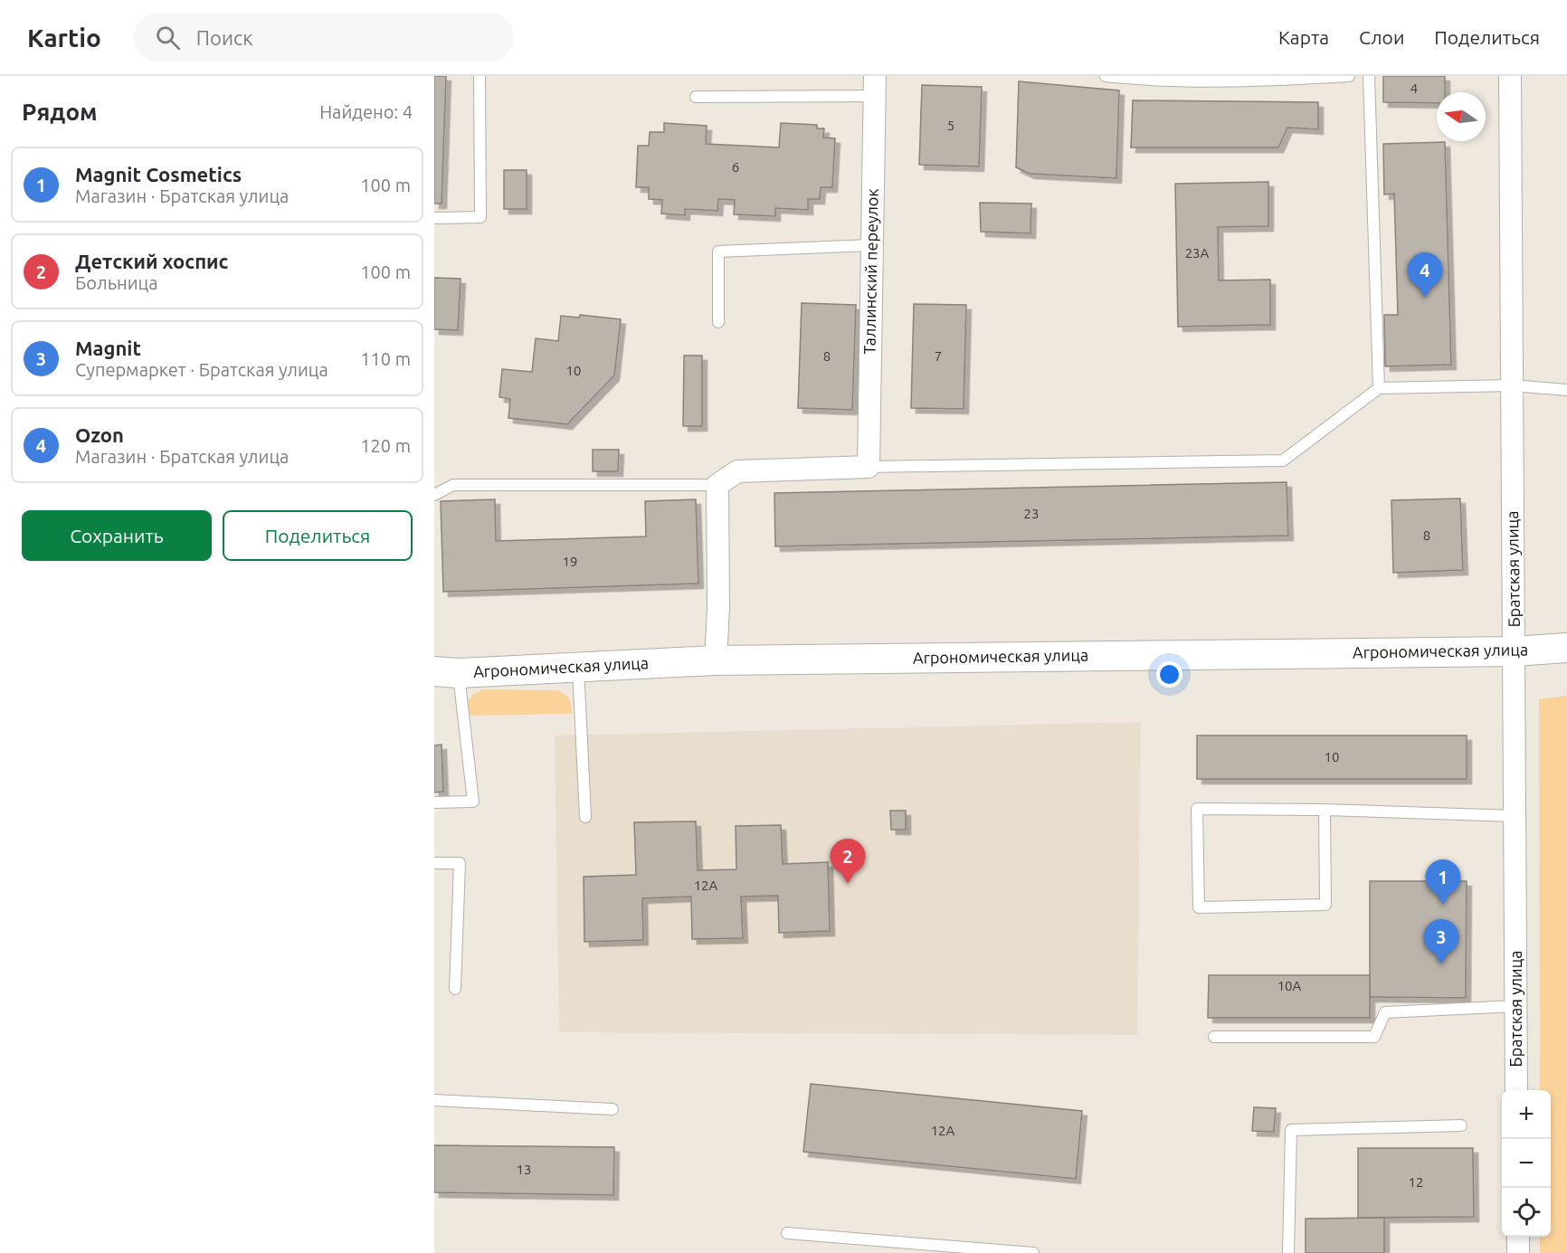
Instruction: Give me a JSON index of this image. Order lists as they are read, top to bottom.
{
  "streets": {
    "street": ["Таллинский переулок", "Братская улица", "Агрономическая улица"]
  },
  "crossings": [
    ["Братская улица", "Агрономическая улица"]
  ],
  "house_numbers": [
    "4",
    "5",
    "6",
    "23А",
    "8",
    "7",
    "10",
    "23",
    "8",
    "19",
    "10",
    "12А",
    "10А",
    "12А",
    "13",
    "12"
  ],
  "north": "left",
  "page": {
    "header": "Kartio",
    "search": "Поиск",
    "nav": ["Карта", "Слои", "Поделиться"],
    "heading": ["Рядом", "Найдено: 4"],
    "list": [
      {
        "mark": "1",
        "name": "Magnit Cosmetics",
        "note": "Магазин · Братская улица",
        "value": "100 m"
      },
      {
        "mark": "2",
        "name": "Детский хоспис",
        "note": "Больница",
        "value": "100 m"
      },
      {
        "mark": "3",
        "name": "Magnit",
        "note": "Супермаркет · Братская улица",
        "value": "110 m"
      },
      {
        "mark": "4",
        "name": "Ozon",
        "note": "Магазин · Братская улица",
        "value": "120 m"
      }
    ],
    "pins": [
      "4",
      "2",
      "1",
      "3"
    ],
    "buttons": ["Сохранить", "Поделиться"],
    "map_buttons": ["+", "−"]
  }
}
